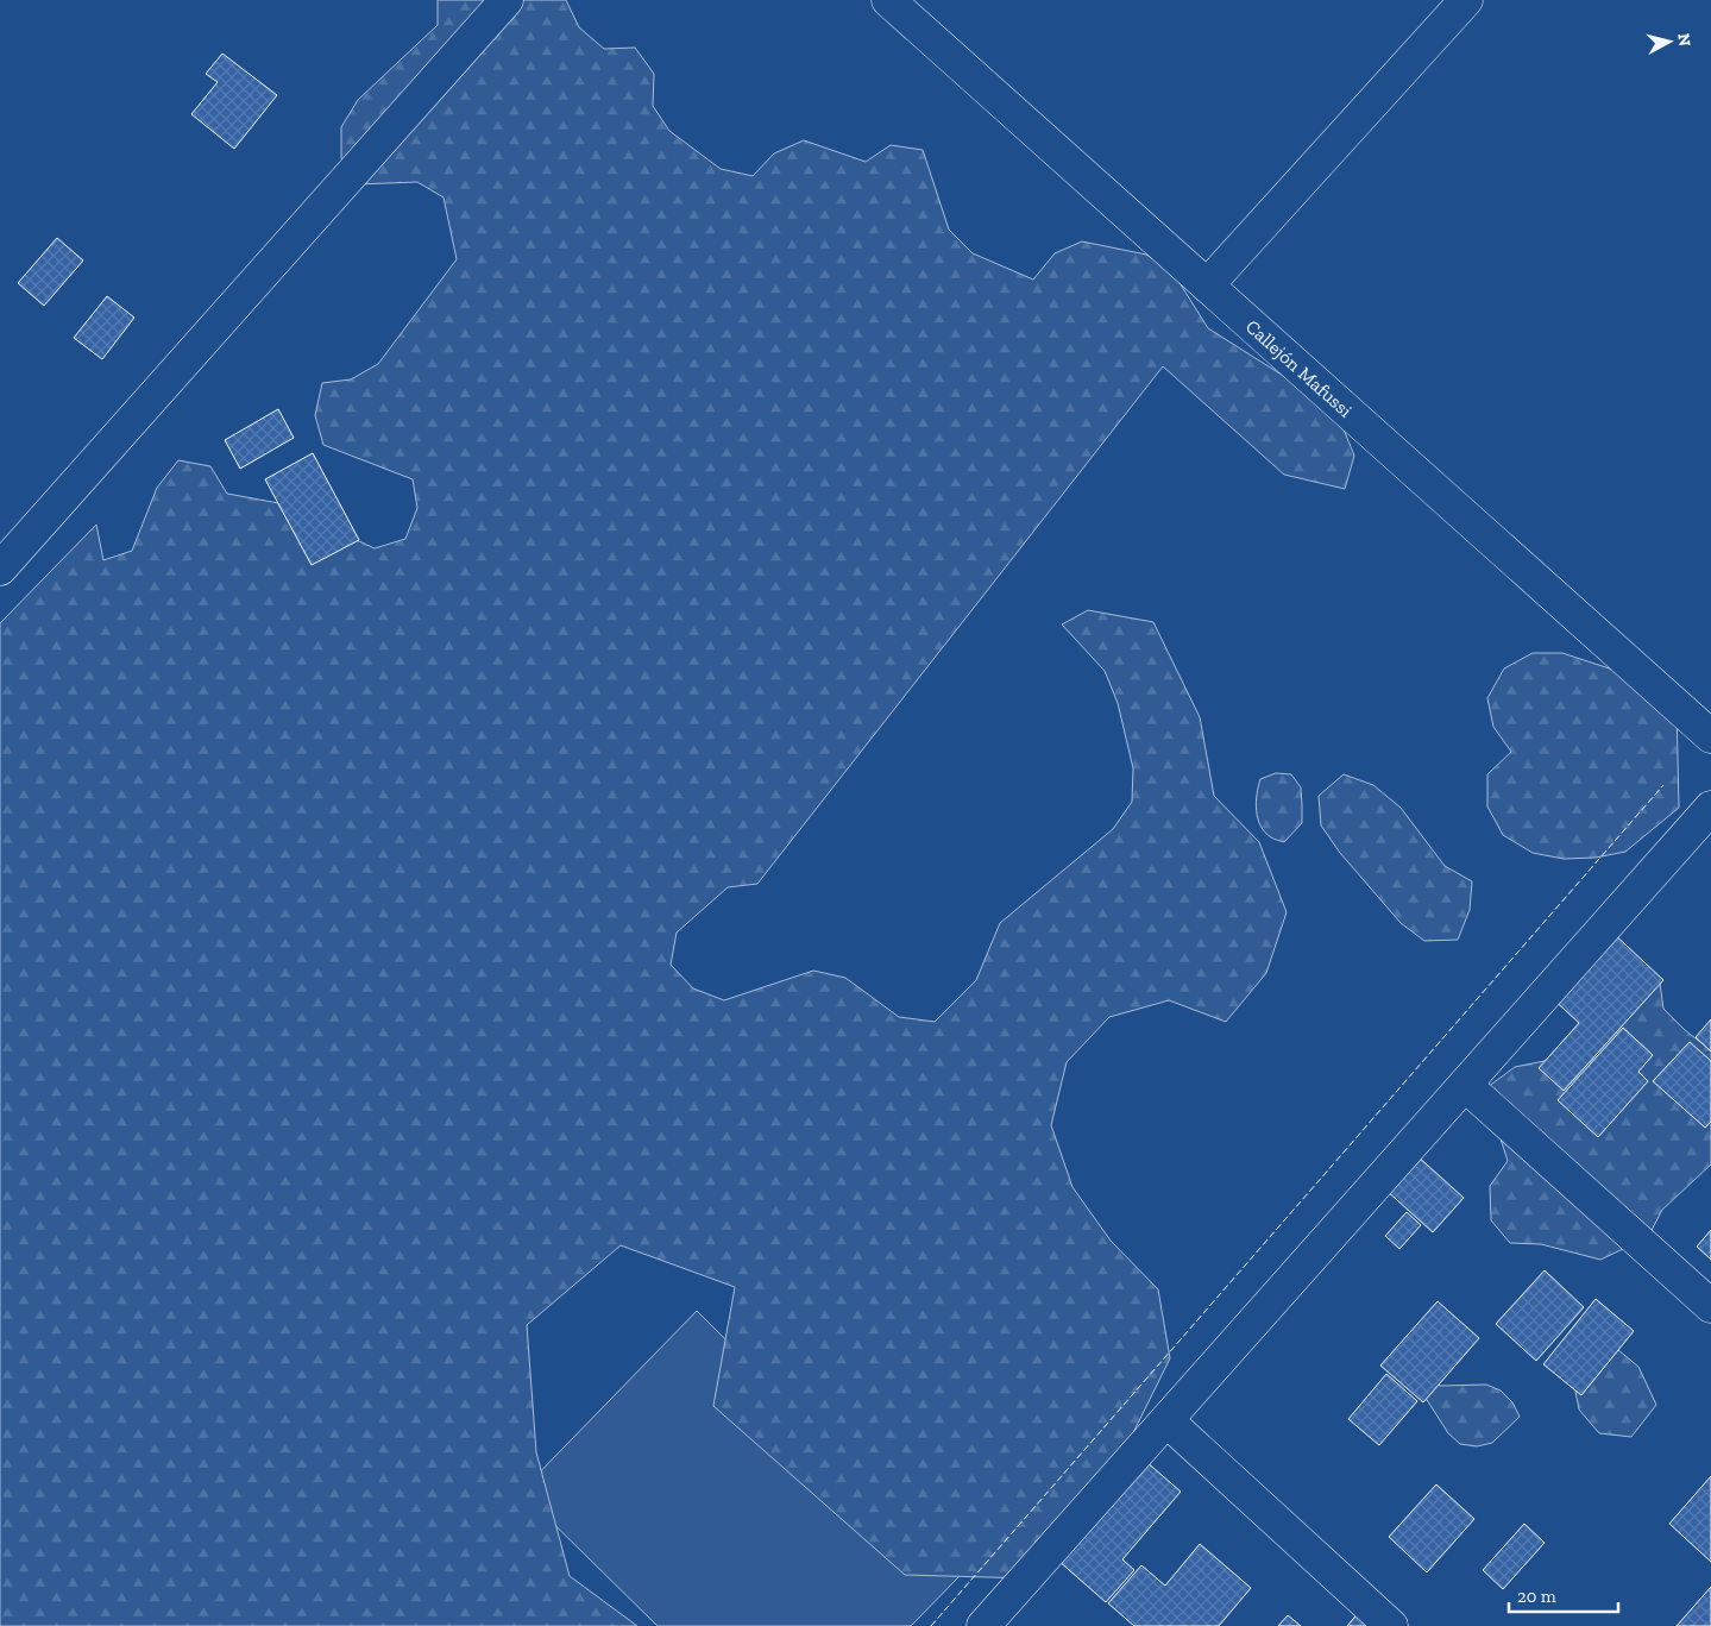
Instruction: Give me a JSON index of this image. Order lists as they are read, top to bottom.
{
  "streets": {
    "street": ["Callejón Mafussi"]
  },
  "scale_bar": "20 m",
  "north": "right"
}
